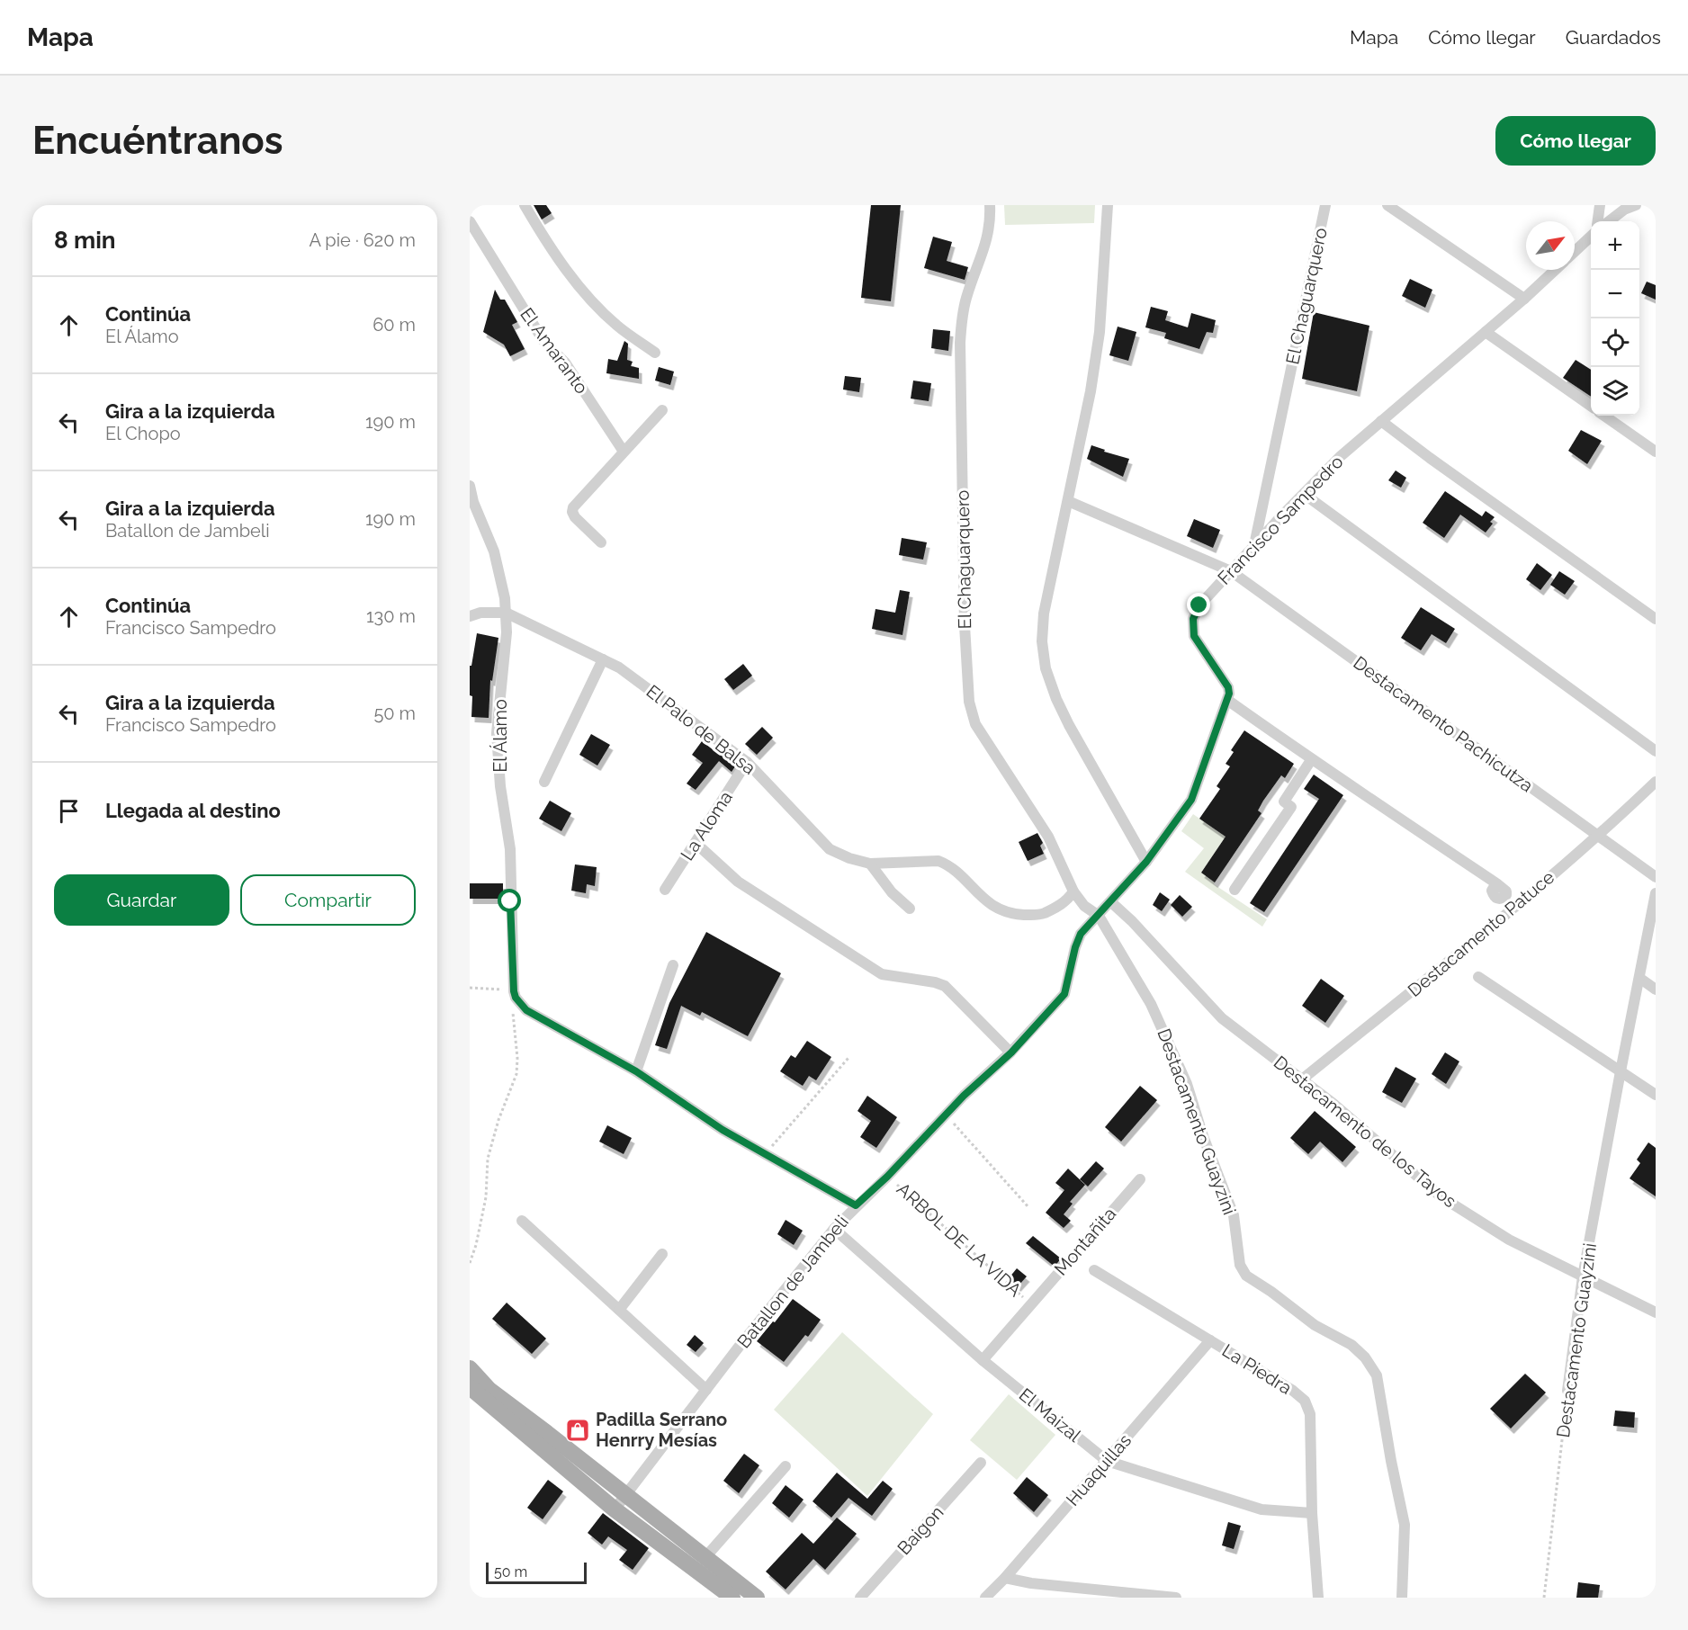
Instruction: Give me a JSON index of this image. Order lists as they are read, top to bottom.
{
  "streets": {
    "street": [
      "El Chaguarquero",
      "El Amaranto",
      "Francisco Sampedro",
      "Destacamento Pachicutza",
      "El Palo de Balsa",
      "El Álamo",
      "La Aloma",
      "Destacamento Patuce",
      "Destacamento Guayzini",
      "Destacamento de los Tayos",
      "Montañita",
      "Batallon de Jambeli",
      "La Piedra",
      "El Maizal",
      "Huaquillas",
      "Baigon"
    ],
    "path": ["ARBOL DE LA VIDA"]
  },
  "crossings": [
    ["El Chaguarquero", "Francisco Sampedro"],
    ["El Chaguarquero", "El Palo de Balsa"],
    ["El Chaguarquero", "Destacamento Guayzini"],
    ["El Chaguarquero", "Batallon de Jambeli"],
    ["Francisco Sampedro", "Destacamento Pachicutza"],
    ["Destacamento Pachicutza", "Destacamento Patuce"],
    ["El Palo de Balsa", "El Álamo"],
    ["El Palo de Balsa", "La Aloma"],
    ["Destacamento Patuce", "Destacamento de los Tayos"],
    ["Destacamento Guayzini", "Destacamento de los Tayos"],
    ["Destacamento Guayzini", "Batallon de Jambeli"],
    ["ARBOL DE LA VIDA", "Montañita"],
    ["ARBOL DE LA VIDA", "Batallon de Jambeli"],
    ["Montañita", "El Maizal"],
    ["Batallon de Jambeli", "El Maizal"],
    ["La Piedra", "El Maizal"],
    ["La Piedra", "Huaquillas"],
    ["El Maizal", "Huaquillas"]
  ],
  "places": {
    "shop": ["Padilla Serrano Henrry Mesías"]
  },
  "scale_bar": "50 m",
  "north": "top right",
  "page": {
    "header": "Mapa",
    "nav": ["Mapa", "Cómo llegar", "Guardados"],
    "buttons": [
      "Cómo llegar",
      ["Guardar", "Compartir"]
    ],
    "title": "Encuéntranos",
    "heading": ["8 min", "A pie · 620 m"],
    "map_buttons": ["+", "−"],
    "list": [
      ["Continúa", "El Álamo", "60 m"],
      ["Gira a la izquierda", "El Chopo", "190 m"],
      ["Gira a la izquierda", "Batallon de Jambeli", "190 m"],
      ["Continúa", "Francisco Sampedro", "130 m"],
      ["Gira a la izquierda", "Francisco Sampedro", "50 m"],
      "Llegada al destino"
    ],
    "scale": "50 m"
  }
}
